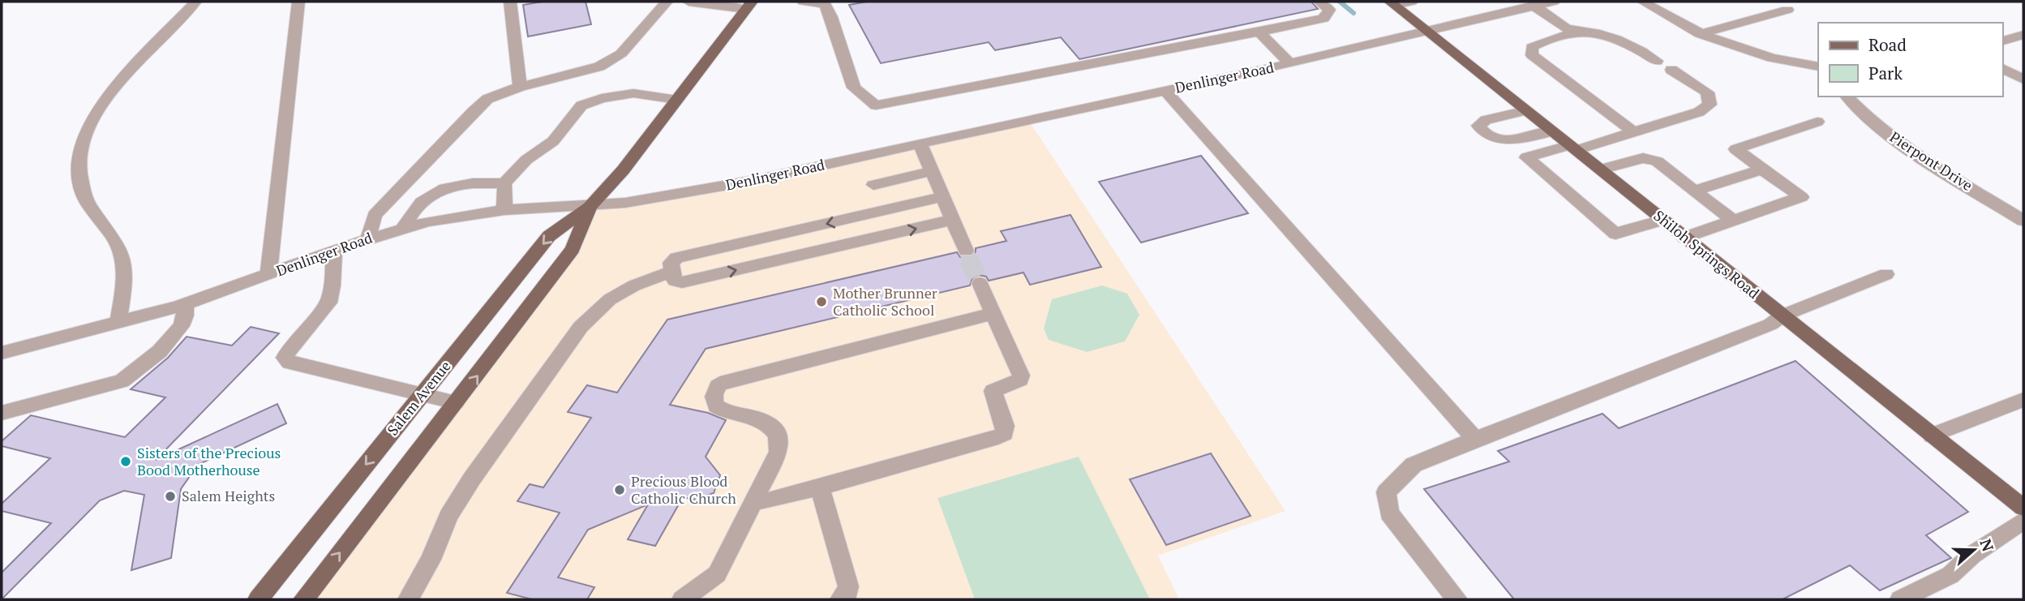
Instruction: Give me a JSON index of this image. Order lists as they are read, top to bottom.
{
  "streets": {
    "main road": ["Shiloh Springs Road", "Salem Avenue"],
    "street": ["Denlinger Road", "Pierpont Drive"]
  },
  "crossings": [
    ["Denlinger Road", "Shiloh Springs Road"],
    ["Denlinger Road", "Salem Avenue"]
  ],
  "places": [
    "Mother Brunner Catholic School",
    "Sisters of the Precious Bood Motherhouse",
    "Precious Blood Catholic Church",
    "Salem Heights"
  ],
  "legend": ["Road", "Park"],
  "north": "right"
}
